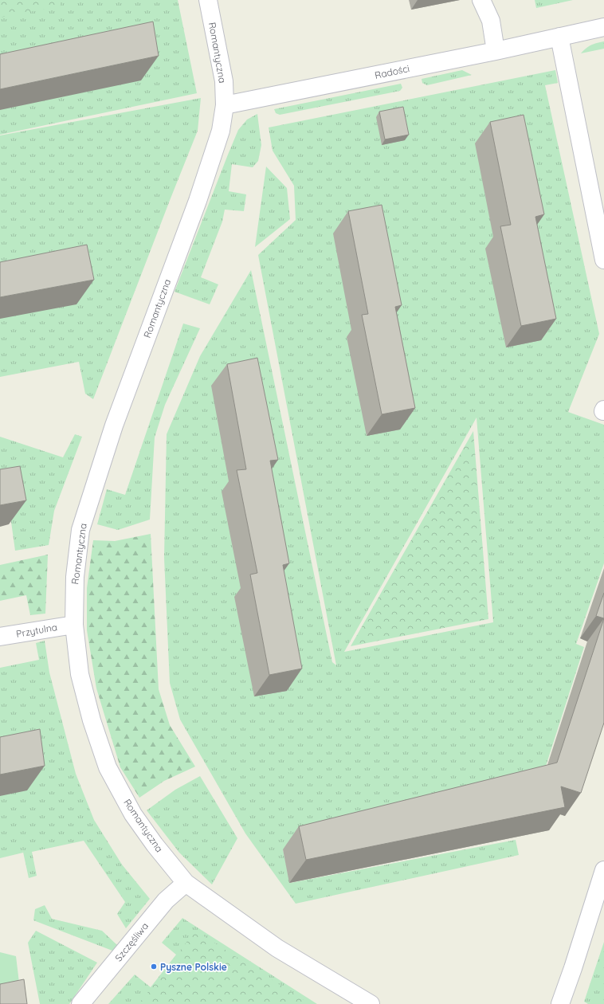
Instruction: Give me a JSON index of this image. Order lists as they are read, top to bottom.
{
  "streets": {
    "street": [
      "Romantyczna",
      "Radości",
      "Przytulna",
      "Szczęśliwa"
    ]
  },
  "crossings": [
    ["Romantyczna", "Radości"],
    ["Romantyczna", "Przytulna"],
    ["Romantyczna", "Szczęśliwa"]
  ],
  "places": ["Pyszne Polskie"]
}
